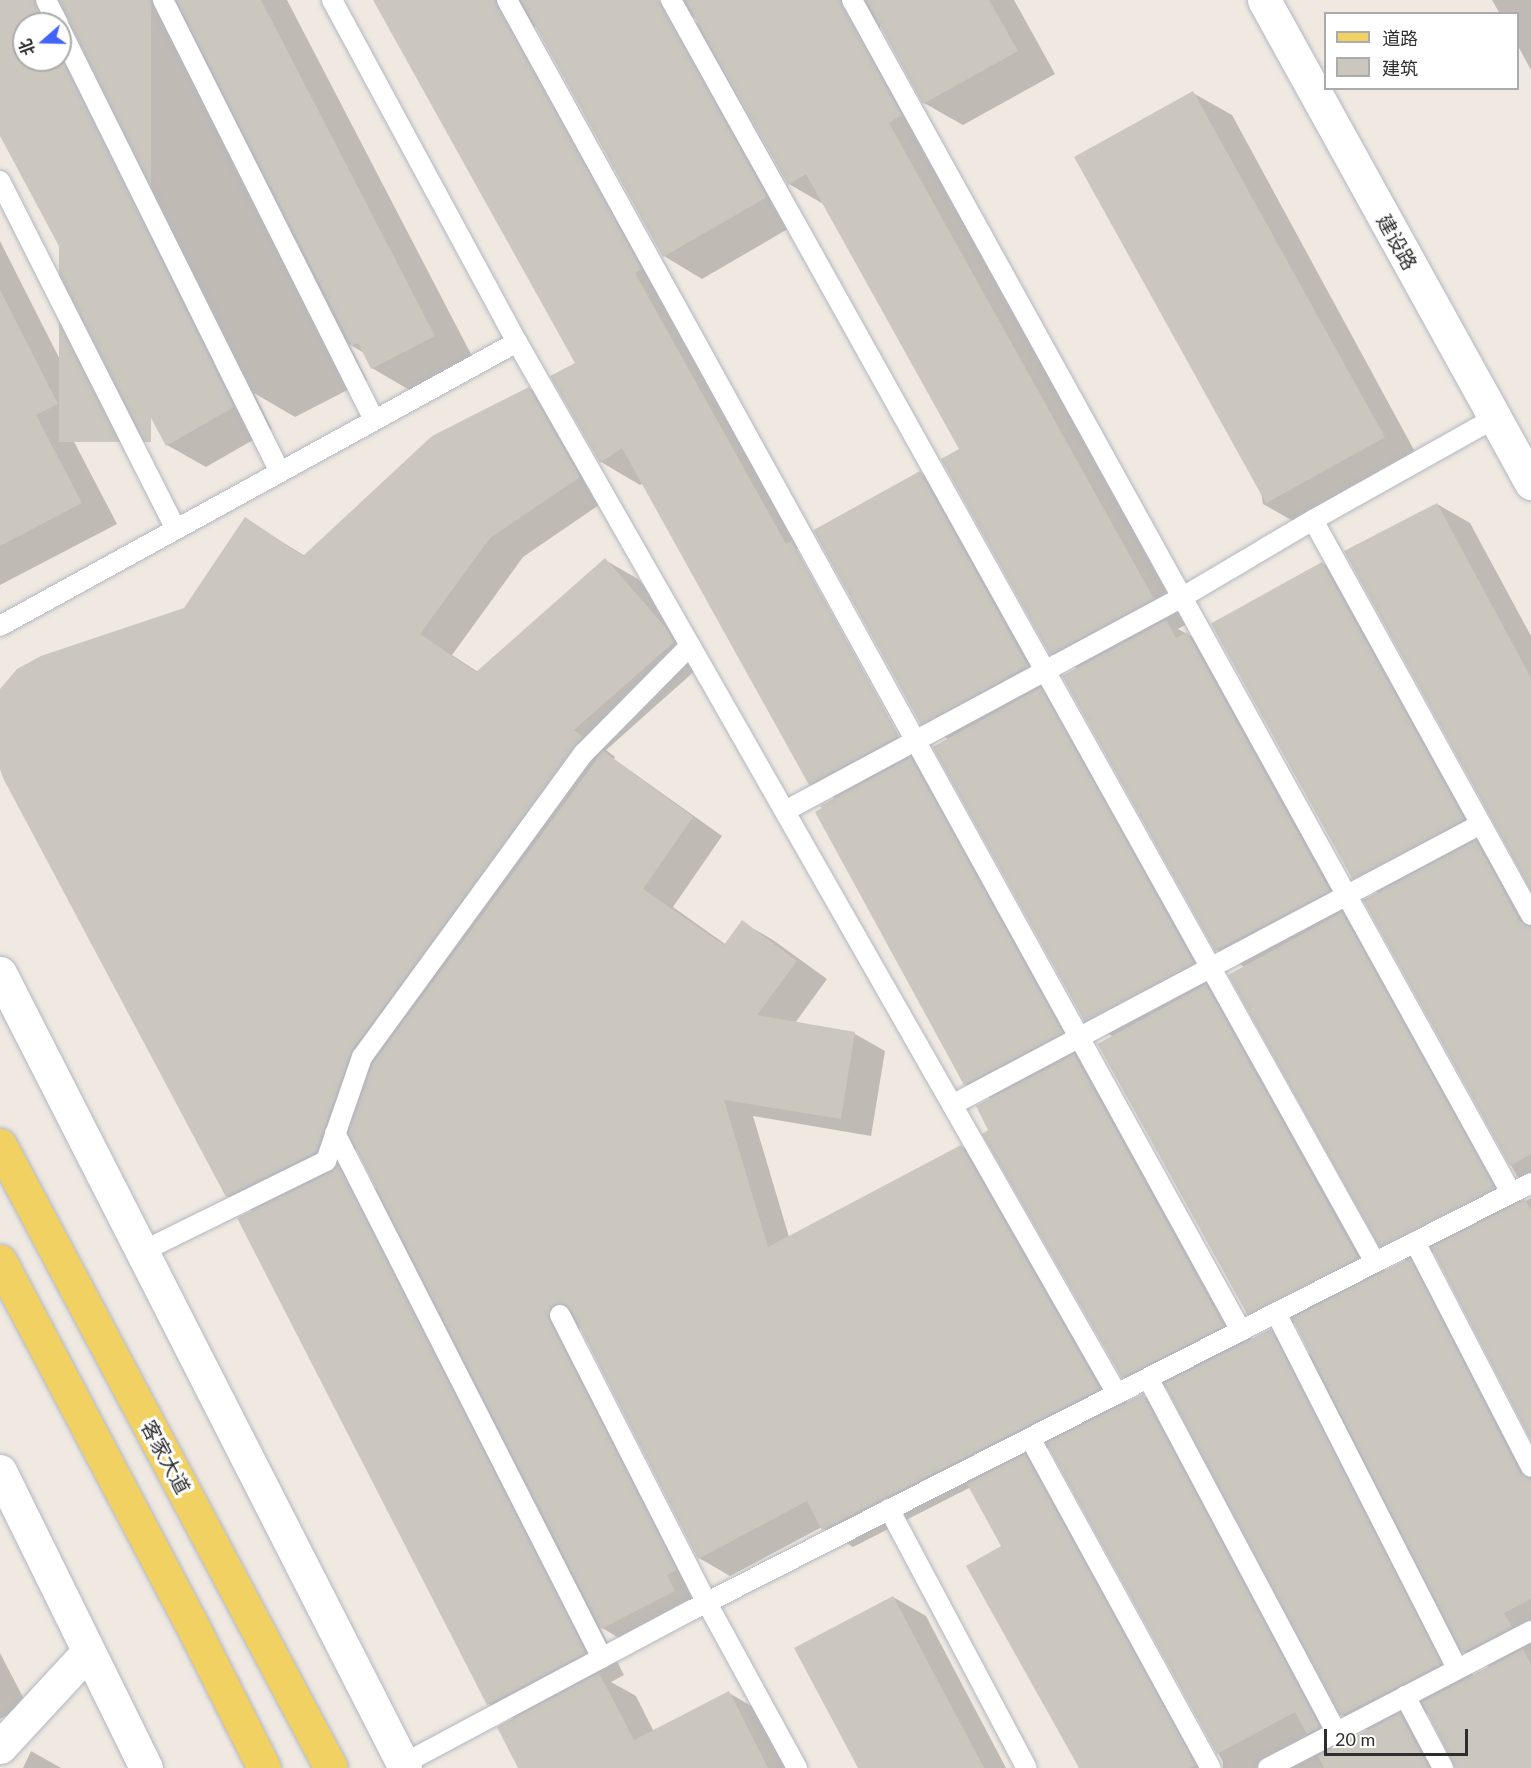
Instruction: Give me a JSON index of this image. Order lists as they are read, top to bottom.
{
  "streets": {
    "main road": ["客家大道"],
    "street": ["建设路"]
  },
  "legend": ["道路", "建筑"],
  "scale_bar": "20 m",
  "north": "left"
}
